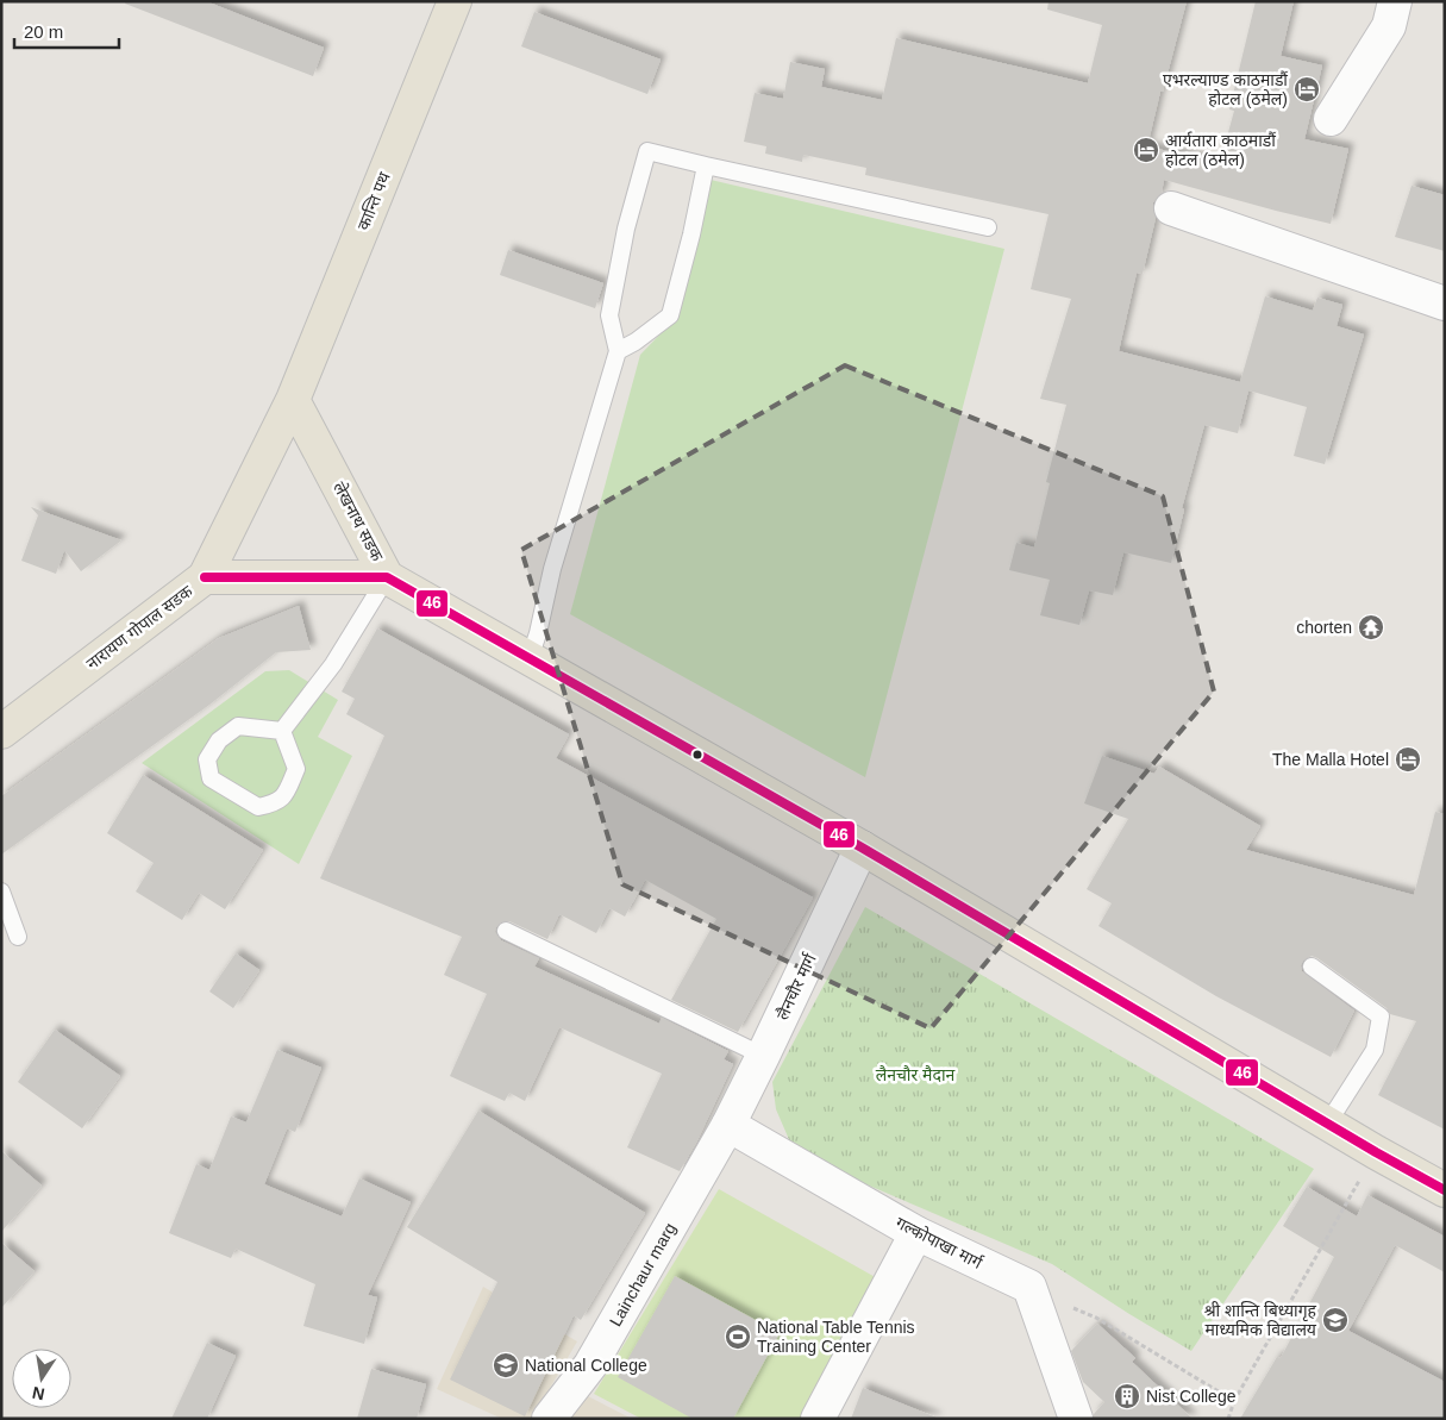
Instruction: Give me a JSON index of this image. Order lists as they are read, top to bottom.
{
  "streets": {
    "main road": ["कान्ति पथ", "लेखनाथ सडक", "नारायण गोपाल सडक"],
    "street": ["लैनचौर मार्ग", "गल्कोपाखा मार्ग", "Lainchaur marg"]
  },
  "crossings": [
    ["कान्ति पथ", "लेखनाथ सडक"],
    ["कान्ति पथ", "नारायण गोपाल सडक"],
    ["लेखनाथ सडक", "नारायण गोपाल सडक"],
    ["लैनचौर मार्ग", "गल्कोपाखा मार्ग"],
    ["लैनचौर मार्ग", "Lainchaur marg"],
    ["गल्कोपाखा मार्ग", "Lainchaur marg"]
  ],
  "parks": ["लैनचौर मैदान"],
  "places": {
    "hotel": ["एभरल्याण्ड काठमाडौं होटल (ठमेल)", "आर्यतारा काठमाडौं होटल (ठमेल)", "The Malla Hotel"],
    "temple": ["chorten"],
    "school or university": ["श्री शान्ति बिध्यागृह माध्यमिक विद्यालय", "National College"],
    "sports": ["National Table Tennis Training Center"],
    "building": ["Nist College"]
  },
  "lines": ["transit line 46"],
  "scale_bar": "20 m",
  "north": "bottom"
}
